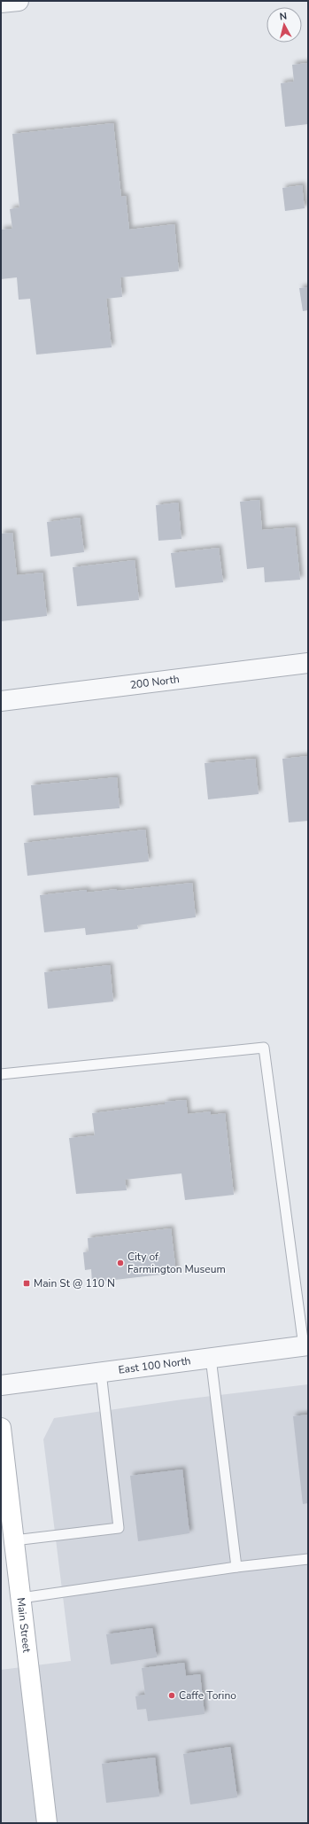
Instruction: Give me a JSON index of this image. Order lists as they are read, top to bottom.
{
  "streets": {
    "main road": ["Main Street"],
    "street": ["200 North", "East 100 North"]
  },
  "places": {
    "other": ["City of Farmington Museum", "Caffe Torino"],
    "transit": ["Main St @ 110 N"]
  },
  "north": "top"
}
